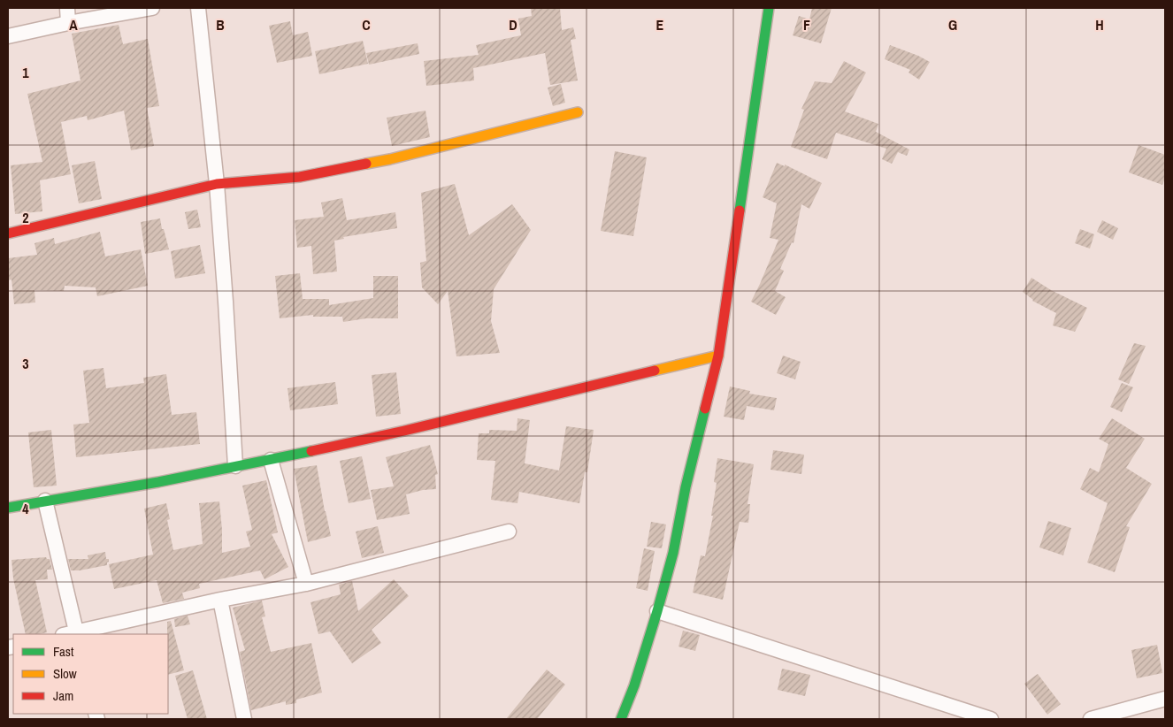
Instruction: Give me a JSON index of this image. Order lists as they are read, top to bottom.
{
  "legend": ["Fast", "Slow", "Jam"],
  "grid": {
    "columns": [
      "A",
      "B",
      "C",
      "D",
      "E",
      "F",
      "G",
      "H"
    ],
    "rows": [
      "1",
      "2",
      "3",
      "4"
    ]
  }
}
